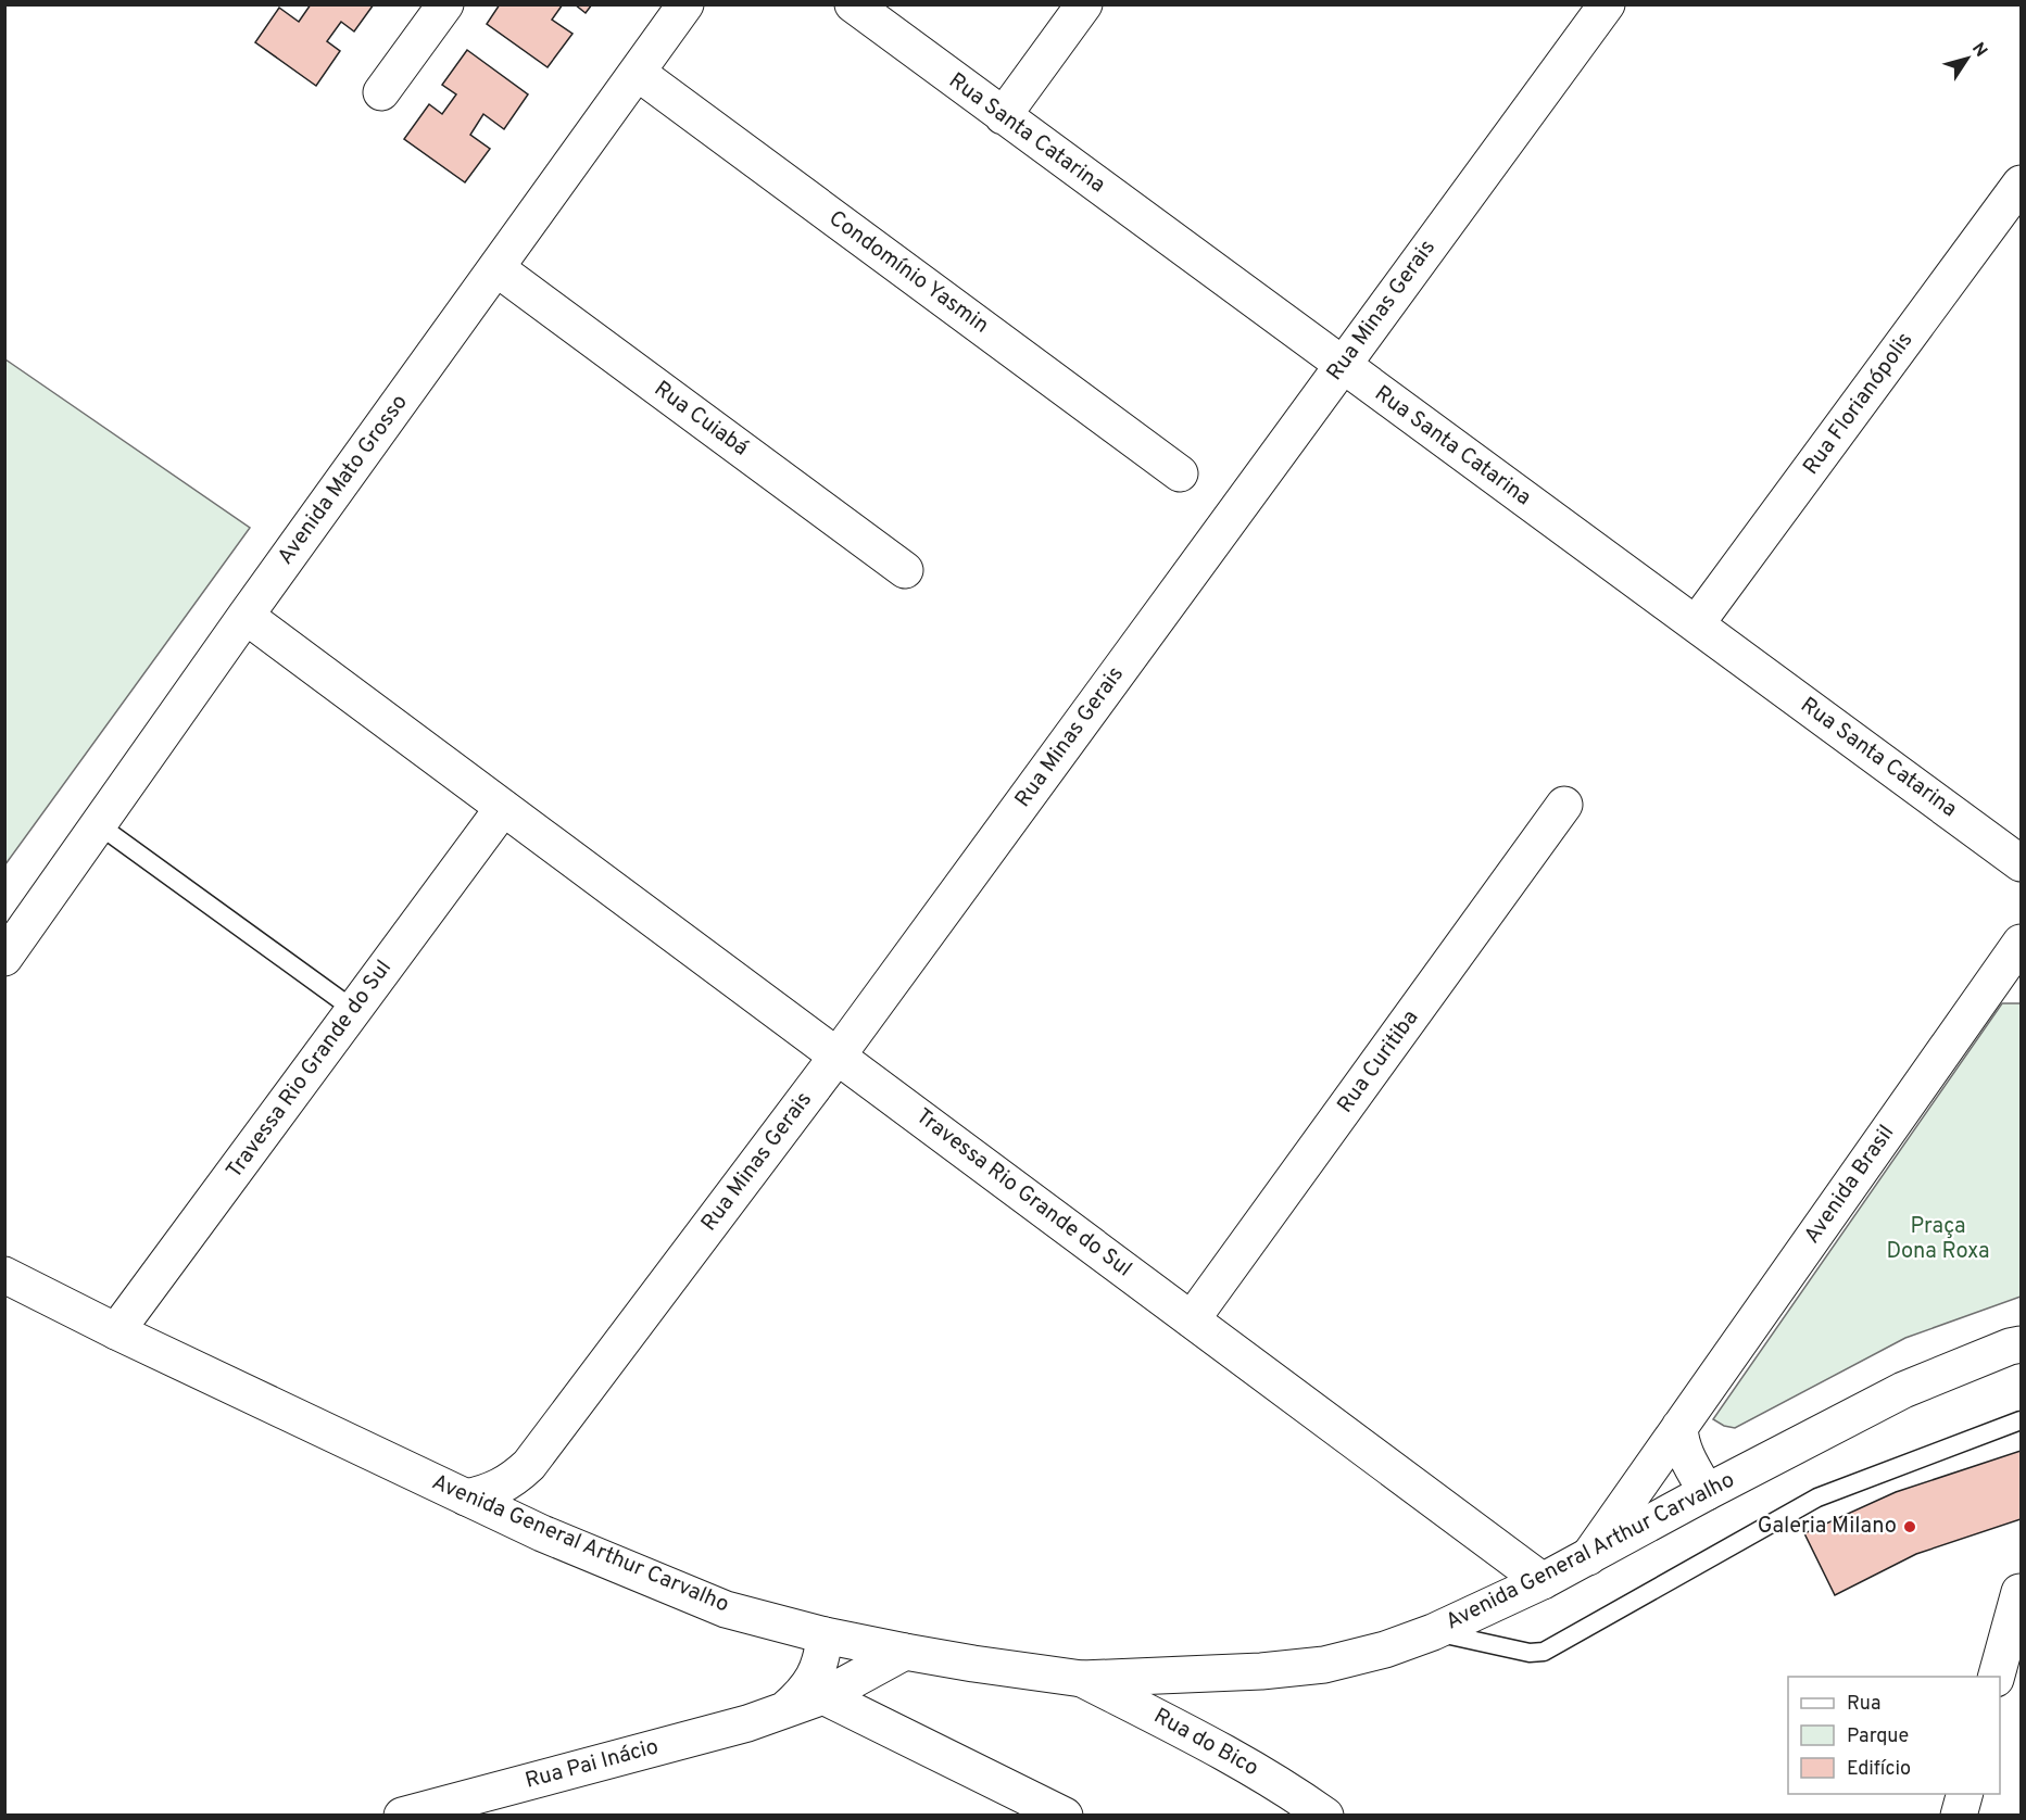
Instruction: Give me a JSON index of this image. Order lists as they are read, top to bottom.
{
  "streets": {
    "street": [
      "Rua Santa Catarina",
      "Condomínio Yasmin",
      "Rua Minas Gerais",
      "Rua Florianópolis",
      "Rua Cuiabá",
      "Avenida Mato Grosso",
      "Rua Curitiba",
      "Travessa Rio Grande do Sul",
      "Avenida Brasil",
      "Avenida General Arthur Carvalho",
      "Rua do Bico",
      "Rua Pai Inácio"
    ]
  },
  "crossings": [
    ["Rua Santa Catarina", "Rua Minas Gerais"],
    ["Rua Santa Catarina", "Rua Florianópolis"],
    ["Condomínio Yasmin", "Avenida Mato Grosso"],
    ["Rua Minas Gerais", "Travessa Rio Grande do Sul"],
    ["Rua Minas Gerais", "Avenida General Arthur Carvalho"],
    ["Rua Cuiabá", "Avenida Mato Grosso"],
    ["Avenida Mato Grosso", "Travessa Rio Grande do Sul"],
    ["Rua Curitiba", "Travessa Rio Grande do Sul"],
    ["Travessa Rio Grande do Sul", "Avenida General Arthur Carvalho"],
    ["Avenida Brasil", "Avenida General Arthur Carvalho"],
    ["Avenida General Arthur Carvalho", "Rua do Bico"],
    ["Avenida General Arthur Carvalho", "Rua Pai Inácio"]
  ],
  "parks": ["Praça Dona Roxa"],
  "places": ["Galeria Milano"],
  "legend": ["Rua", "Parque", "Edifício"],
  "north": "top right"
}
